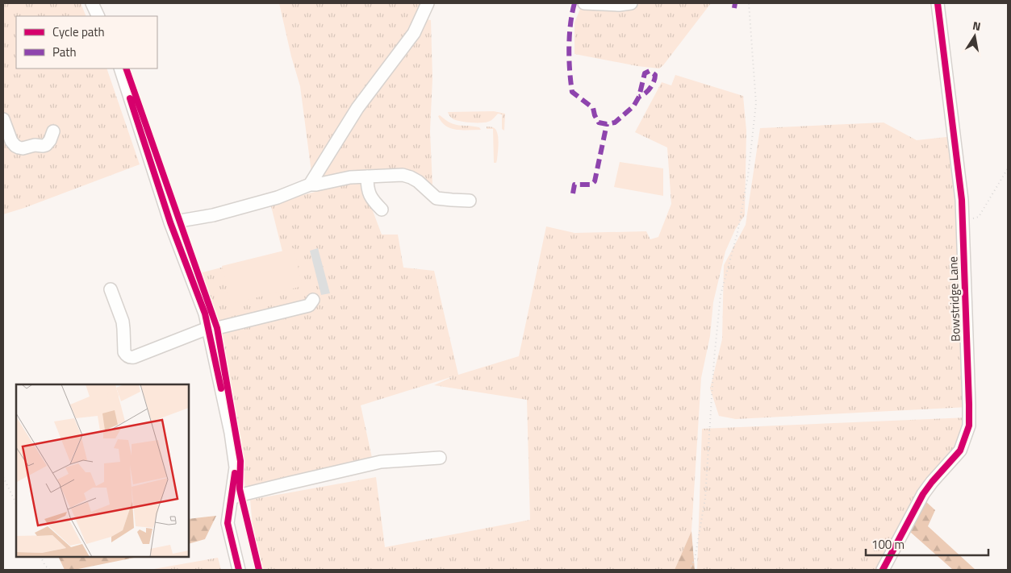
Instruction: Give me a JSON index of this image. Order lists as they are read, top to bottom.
{
  "streets": {
    "street": ["Bowstridge Lane"]
  },
  "legend": ["Cycle path", "Path"],
  "scale_bar": "100 m",
  "north": "top"
}
